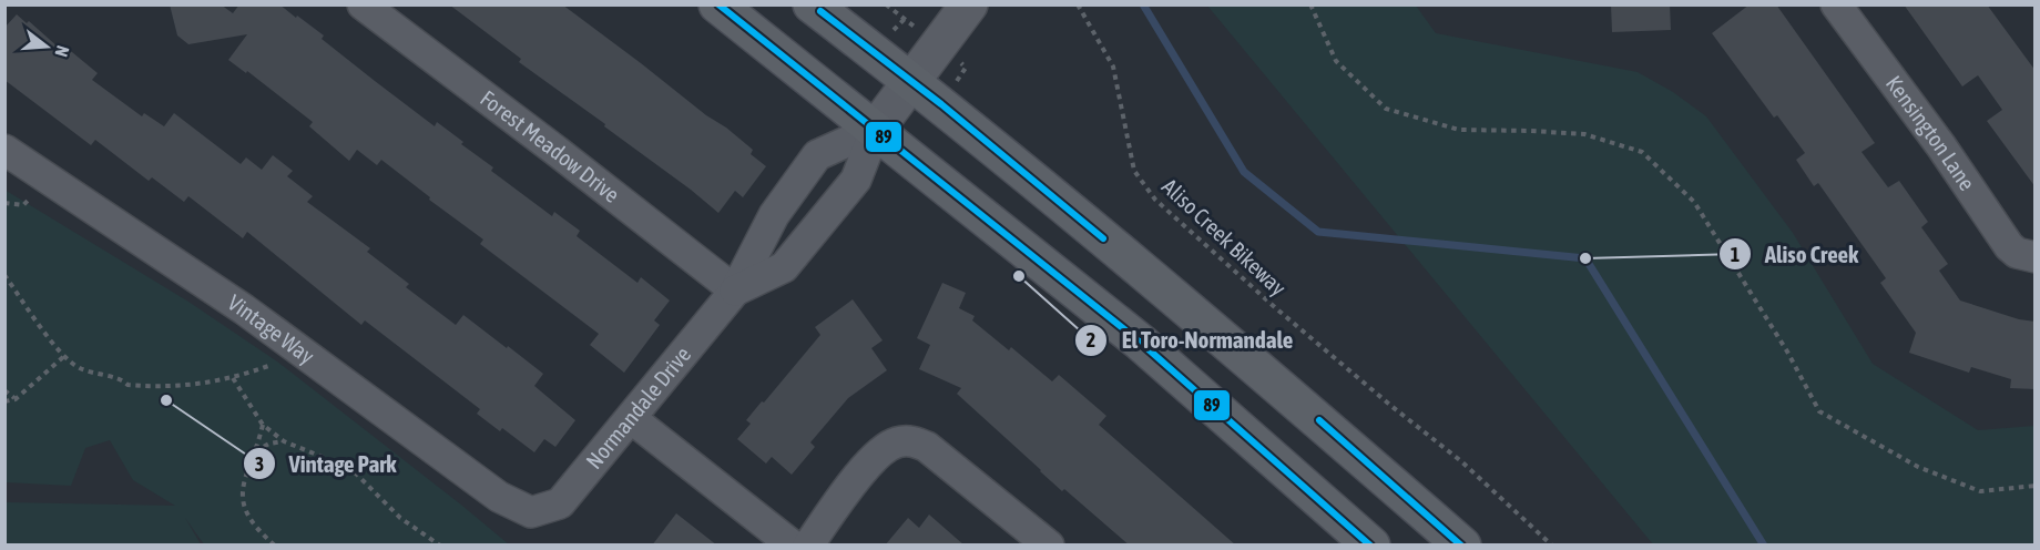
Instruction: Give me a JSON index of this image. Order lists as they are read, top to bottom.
{
  "streets": {
    "street": [
      "Kensington Lane",
      "Forest Meadow Drive",
      "Vintage Way",
      "Normandale Drive"
    ],
    "path": ["Aliso Creek Bikeway"]
  },
  "crossings": [
    ["Forest Meadow Drive", "Normandale Drive"],
    ["Vintage Way", "Normandale Drive"]
  ],
  "places": ["Aliso Creek", "El Toro-Normandale", "Vintage Park"],
  "lines": ["transit line 89"],
  "north": "right"
}
